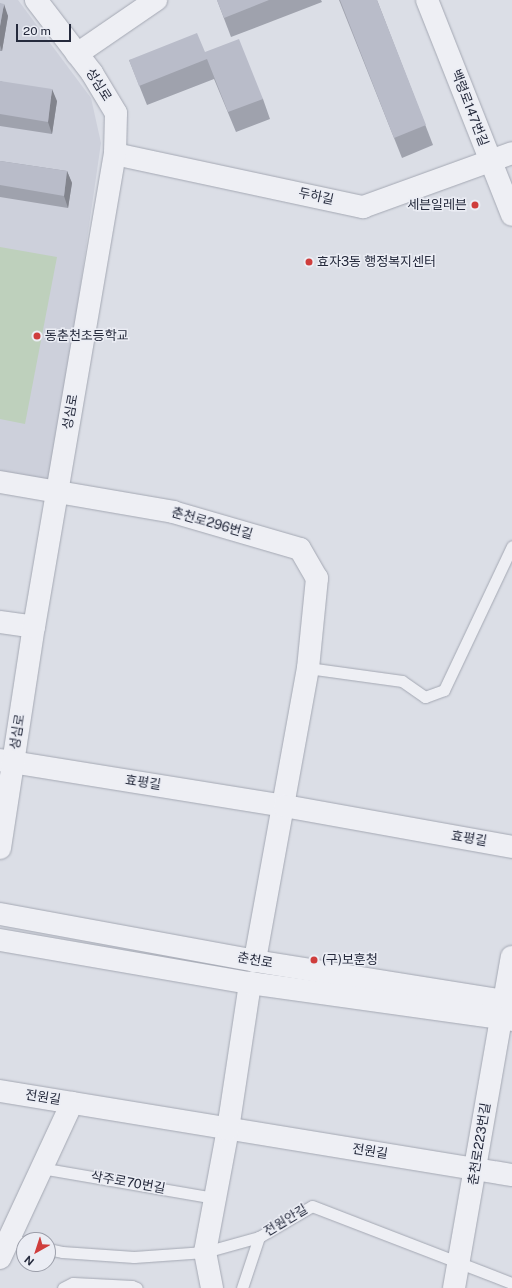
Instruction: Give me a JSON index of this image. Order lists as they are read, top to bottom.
{
  "streets": {
    "street": [
      "성심로",
      "백령로147번길",
      "두하길",
      "춘천로296번길",
      "효평길",
      "춘천로",
      "전원길",
      "춘천로223번길"
    ],
    "lane": ["삭주로70번길", "전원안길"]
  },
  "crossings": [
    ["성심로", "두하길"],
    ["성심로", "춘천로296번길"],
    ["성심로", "효평길"],
    ["백령로147번길", "두하길"],
    ["춘천로", "춘천로223번길"],
    ["전원길", "춘천로223번길"],
    ["춘천로223번길", "전원안길"]
  ],
  "places": [
    "세븐일레븐",
    "효자3동 행정복지센터",
    "동춘천초등학교",
    "(구)보훈청"
  ],
  "scale_bar": "20 m",
  "north": "bottom left"
}
